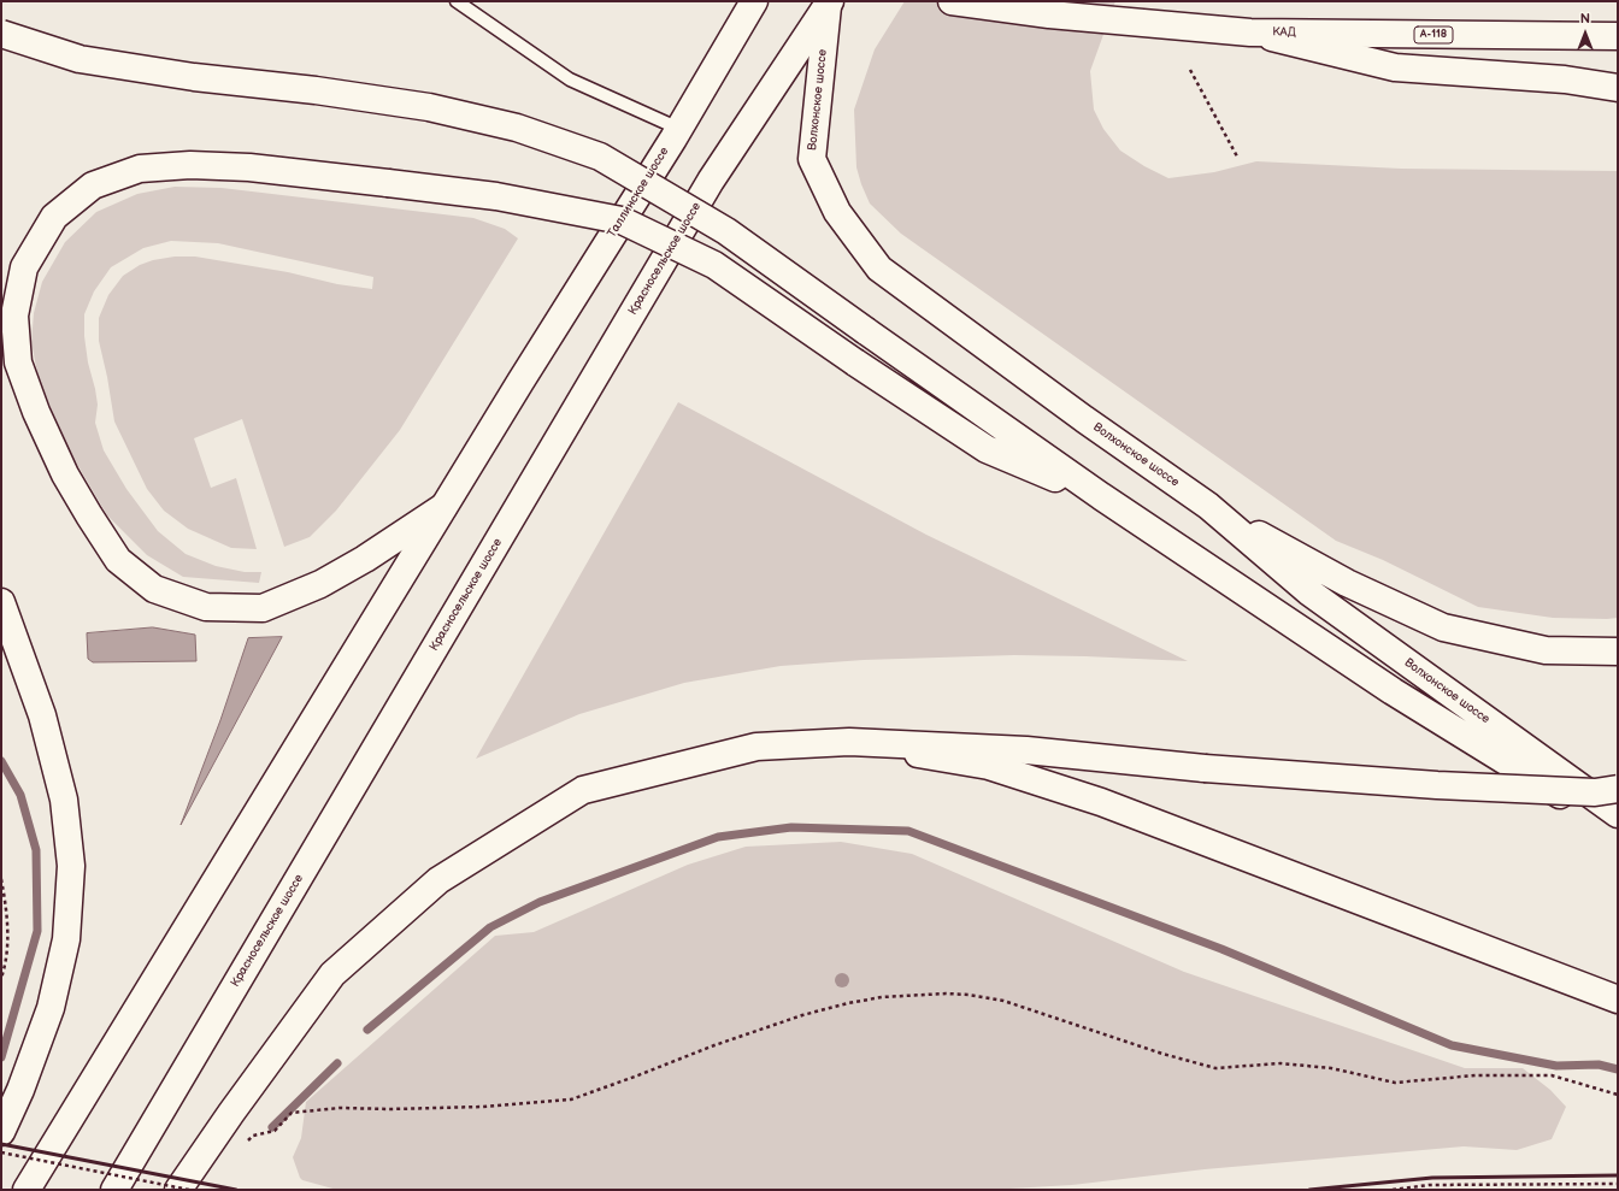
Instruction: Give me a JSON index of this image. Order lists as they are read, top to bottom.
{
  "streets": {
    "main road": [
      "КАД",
      "А-118",
      "Волхонское шоссе",
      "Таллинское шоссе",
      "Красносельское шоссе"
    ]
  },
  "crossings": [
    ["Волхонское шоссе", "Красносельское шоссе"]
  ],
  "north": "top"
}
